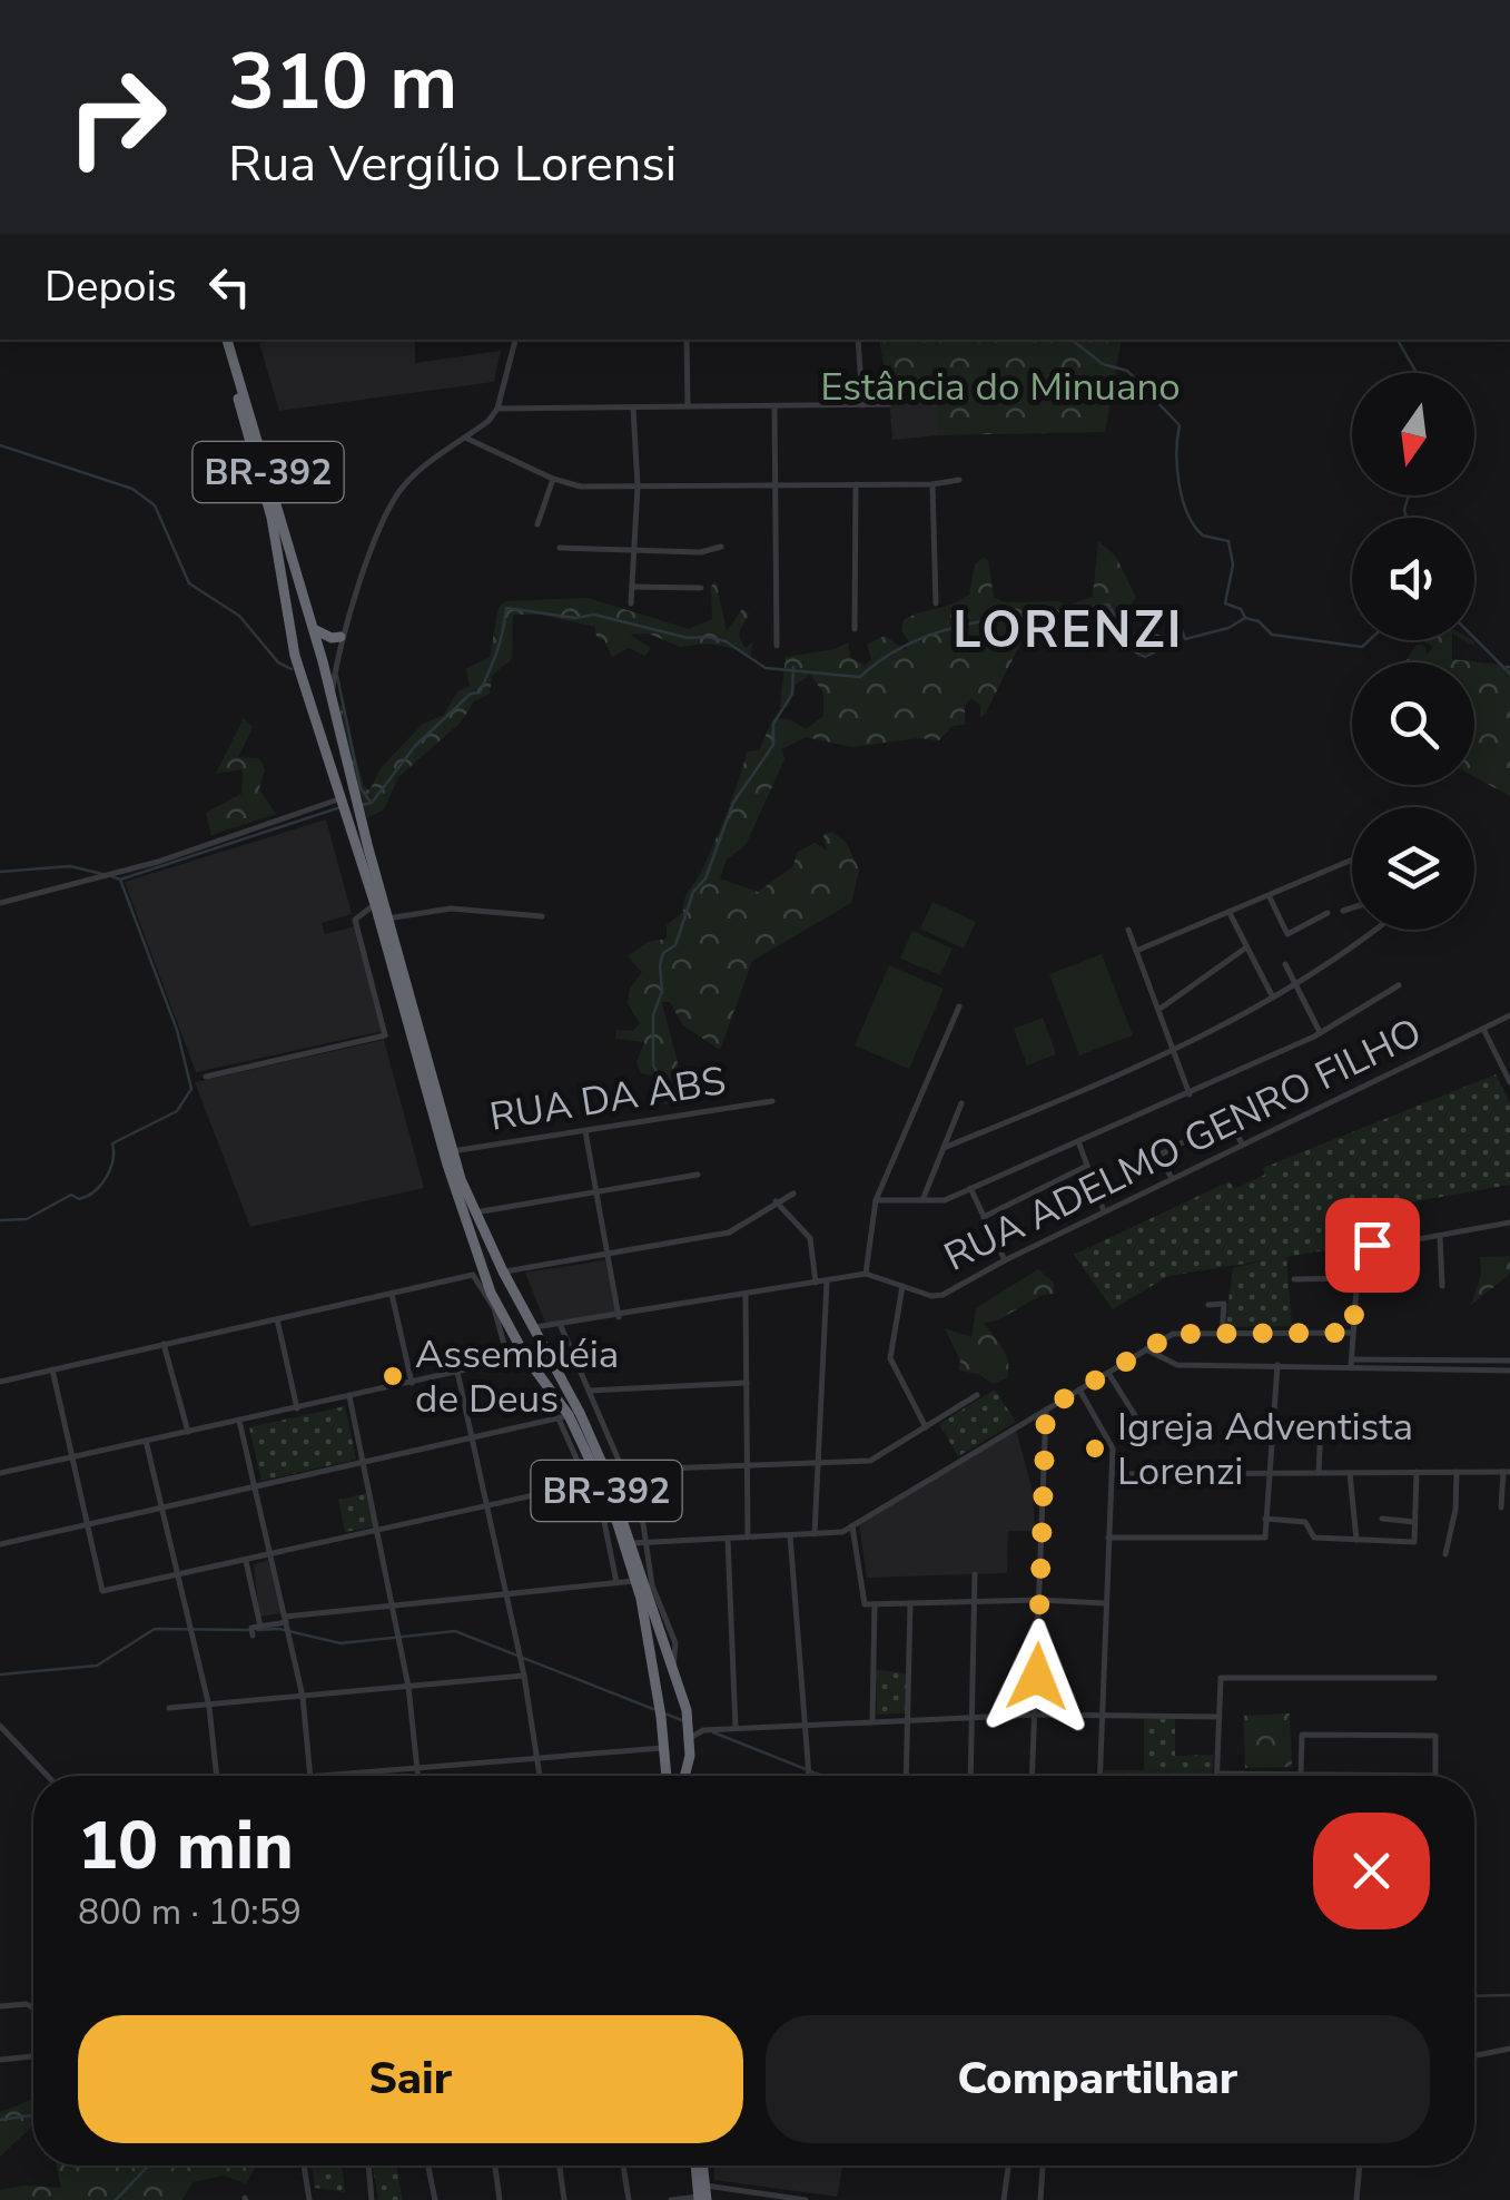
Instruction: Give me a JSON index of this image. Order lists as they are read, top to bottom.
{
  "streets": {
    "highway": ["BR-392"],
    "street": ["RUA DA ABS", "RUA ADELMO GENRO FILHO"]
  },
  "crossings": [
    ["BR-392", "RUA DA ABS"],
    ["BR-392", "RUA ADELMO GENRO FILHO"]
  ],
  "districts": ["LORENZI"],
  "parks": ["Estância do Minuano"],
  "places": ["Assembléia de Deus", "Igreja Adventista Lorenzi"],
  "north": "bottom",
  "page": {
    "turn": ["310 m", "Rua Vergílio Lorensi"],
    "then": "Depois",
    "heading": ["10 min", "800 m · 10:59"],
    "buttons": ["Sair", "Compartilhar"]
  }
}
